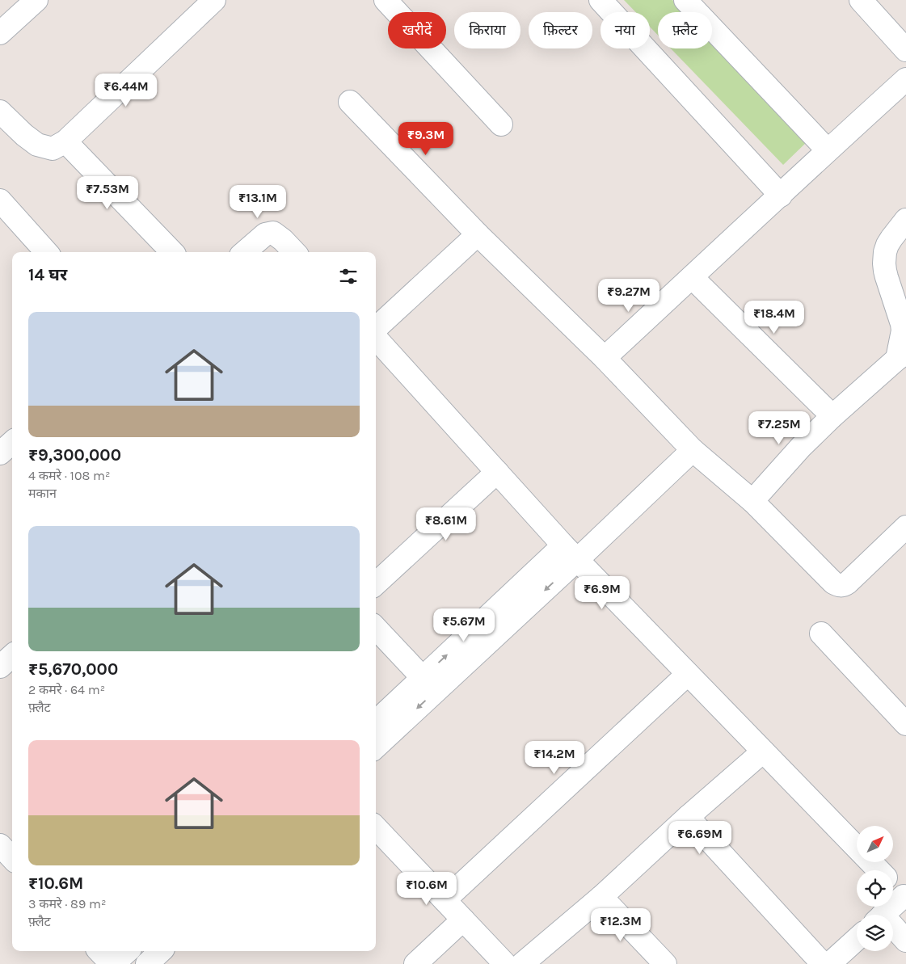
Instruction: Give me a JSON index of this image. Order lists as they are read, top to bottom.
{
  "north": "top right",
  "page": {
    "chip": [
      "खरीदें",
      "किराया",
      "फ़िल्टर",
      "नया",
      "फ़्लैट"
    ],
    "price": [
      "₹6.44M",
      "₹9.3M",
      "₹7.53M",
      "₹13.1M",
      "₹9.27M",
      "₹18.4M",
      "₹7.25M",
      "₹8.61M",
      "₹6.9M",
      "₹5.67M",
      "₹14.2M",
      "₹6.69M",
      "₹10.6M",
      "₹12.3M"
    ],
    "heading": "14 घर",
    "list": [
      {
        "name": "₹9,300,000",
        "note": "4 कमरे · 108 m² · मकान"
      },
      {
        "name": "₹5,670,000",
        "note": "2 कमरे · 64 m² · फ़्लैट"
      },
      {
        "name": "₹10.6M",
        "note": "3 कमरे · 89 m² · फ़्लैट"
      }
    ]
  }
}
